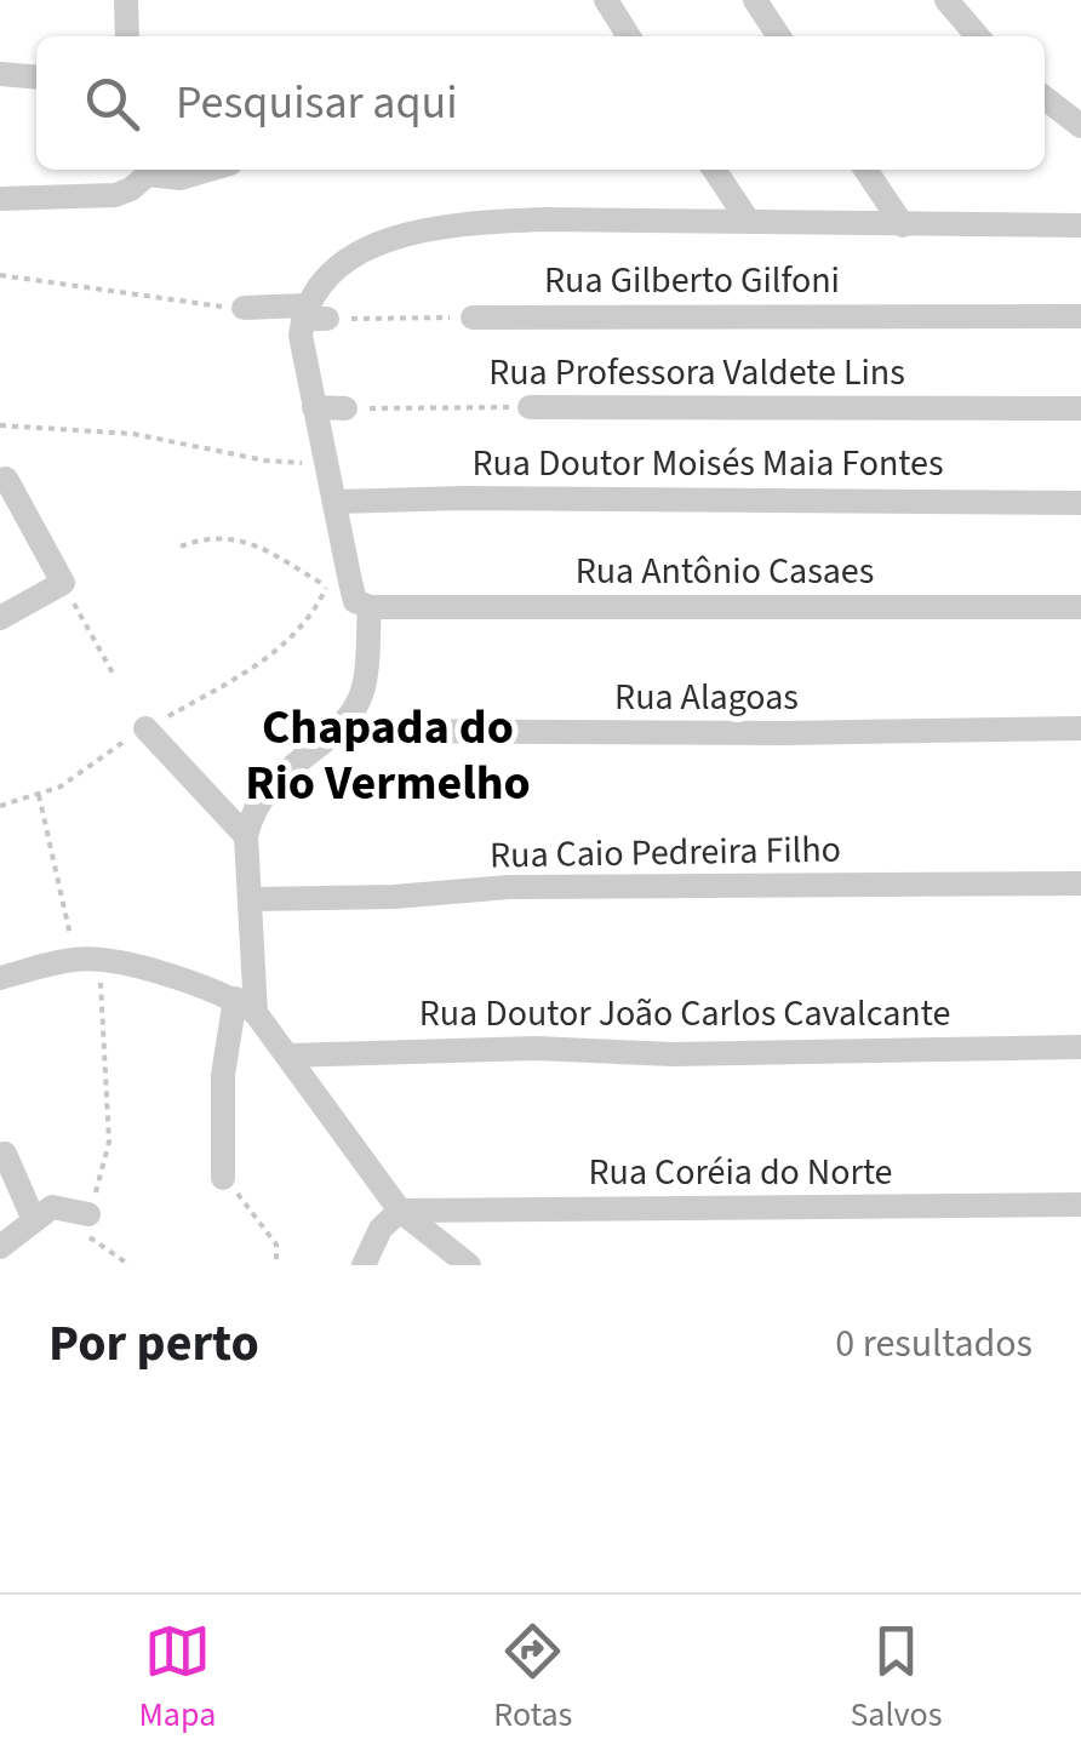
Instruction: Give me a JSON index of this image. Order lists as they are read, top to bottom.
{
  "streets": {
    "street": [
      "Rua Gilberto Gilfoni",
      "Rua Professora Valdete Lins",
      "Rua Doutor Moisés Maia Fontes",
      "Rua Antônio Casaes",
      "Rua Alagoas",
      "Rua Caio Pedreira Filho",
      "Rua Doutor João Carlos Cavalcante",
      "Rua Coréia do Norte"
    ]
  },
  "districts": ["Chapada do Rio Vermelho"],
  "page": {
    "search": "Pesquisar aqui",
    "heading": ["Por perto", "0 resultados"],
    "nav": ["Mapa", "Rotas", "Salvos"]
  }
}
